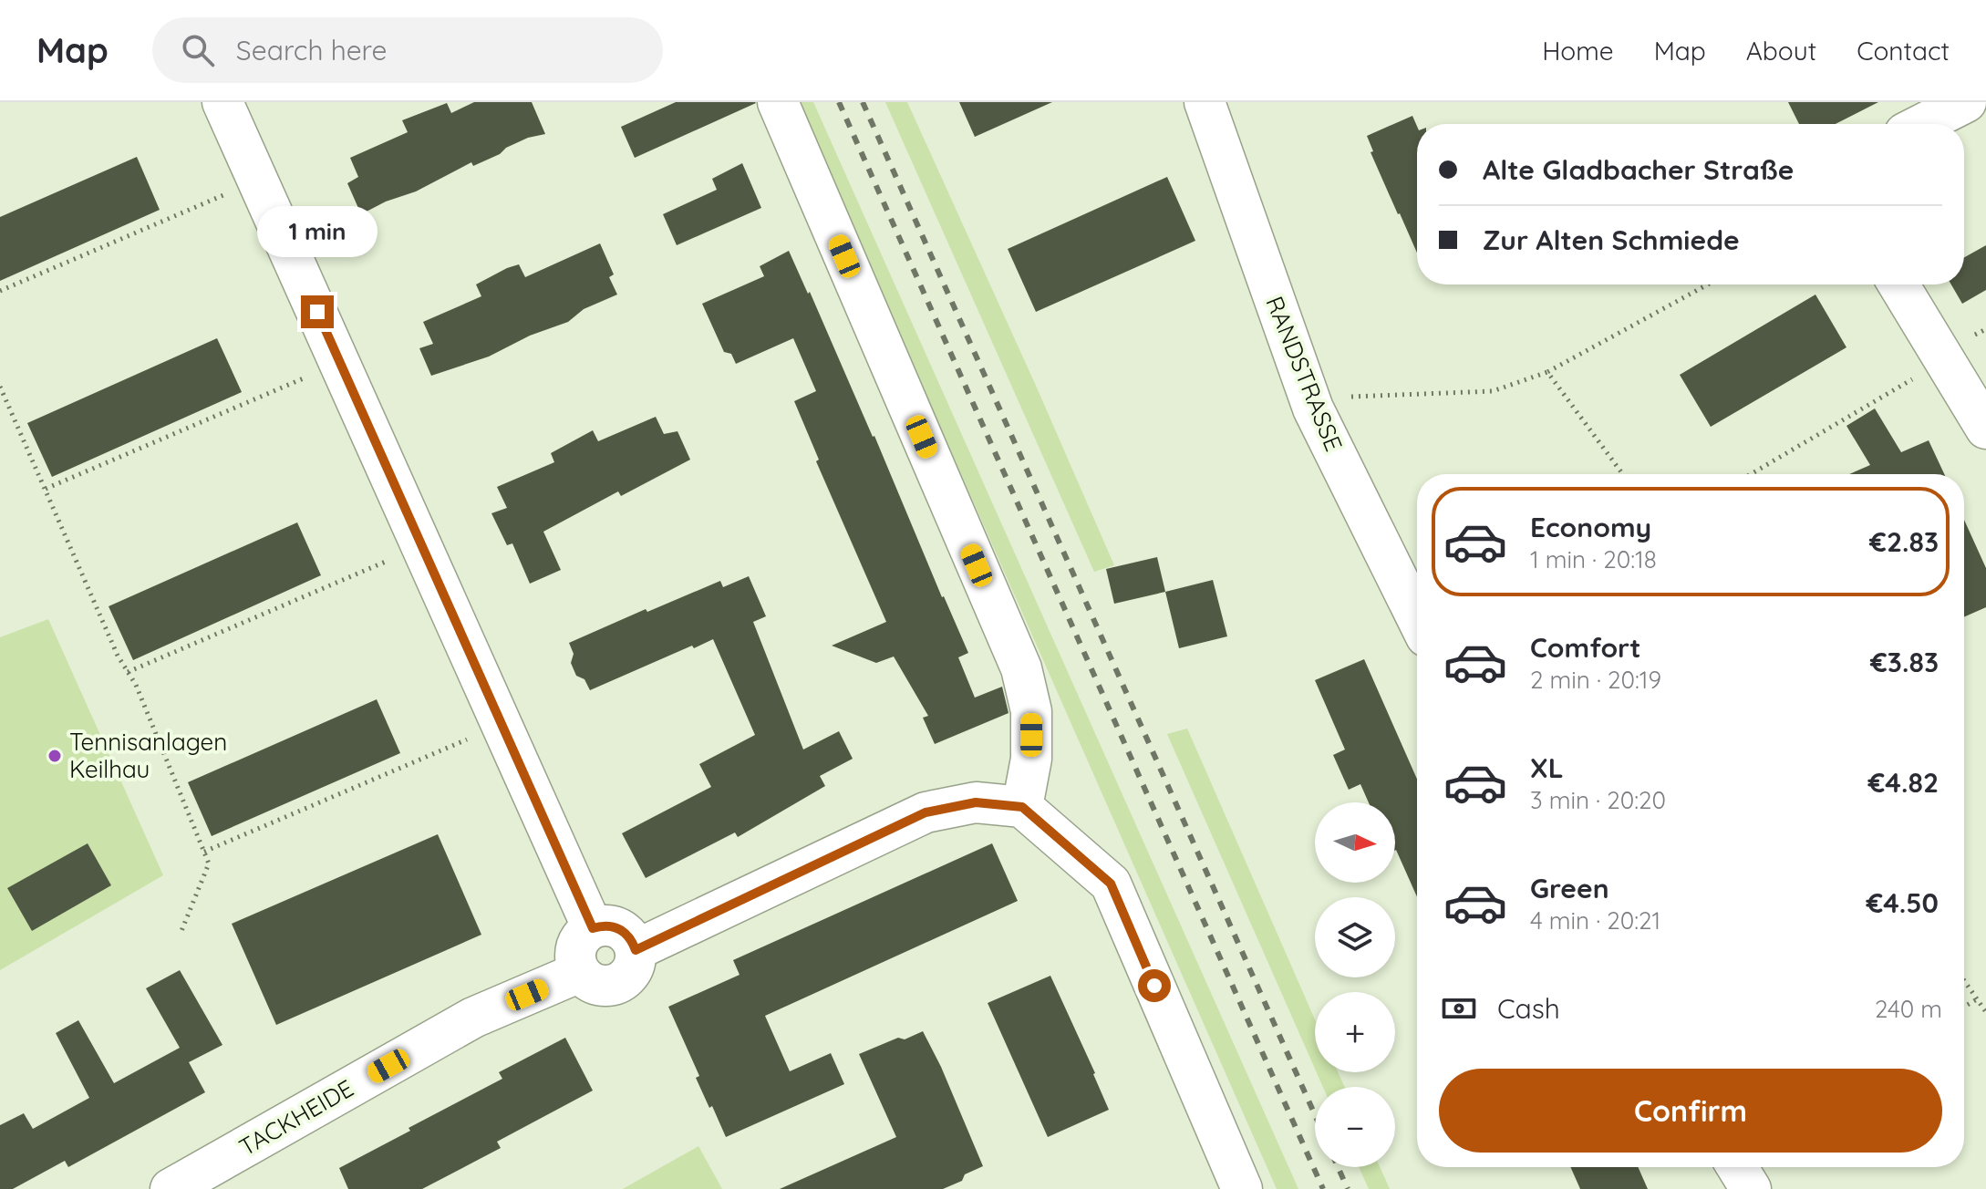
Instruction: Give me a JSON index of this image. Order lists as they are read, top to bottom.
{
  "streets": {
    "street": ["RANDSTRASSE", "TACKHEIDE"]
  },
  "places": ["Tennisanlagen Keilhau"],
  "north": "right",
  "page": {
    "header": "Map",
    "search": "Search here",
    "nav": [
      "Home",
      "Map",
      "About",
      "Contact"
    ],
    "banner": ["Alte Gladbacher Straße", "Zur Alten Schmiede"],
    "bubble": "1 min",
    "list": [
      {
        "name": "Economy",
        "note": "1 min · 20:18",
        "value": "€2.83"
      },
      {
        "name": "Comfort",
        "note": "2 min · 20:19",
        "value": "€3.83"
      },
      {
        "name": "XL",
        "note": "3 min · 20:20",
        "value": "€4.82"
      },
      {
        "name": "Green",
        "note": "4 min · 20:21",
        "value": "€4.50"
      }
    ],
    "map_buttons": ["+", "−"],
    "pay": ["Cash", "240 m"],
    "buttons": "Confirm"
  }
}
